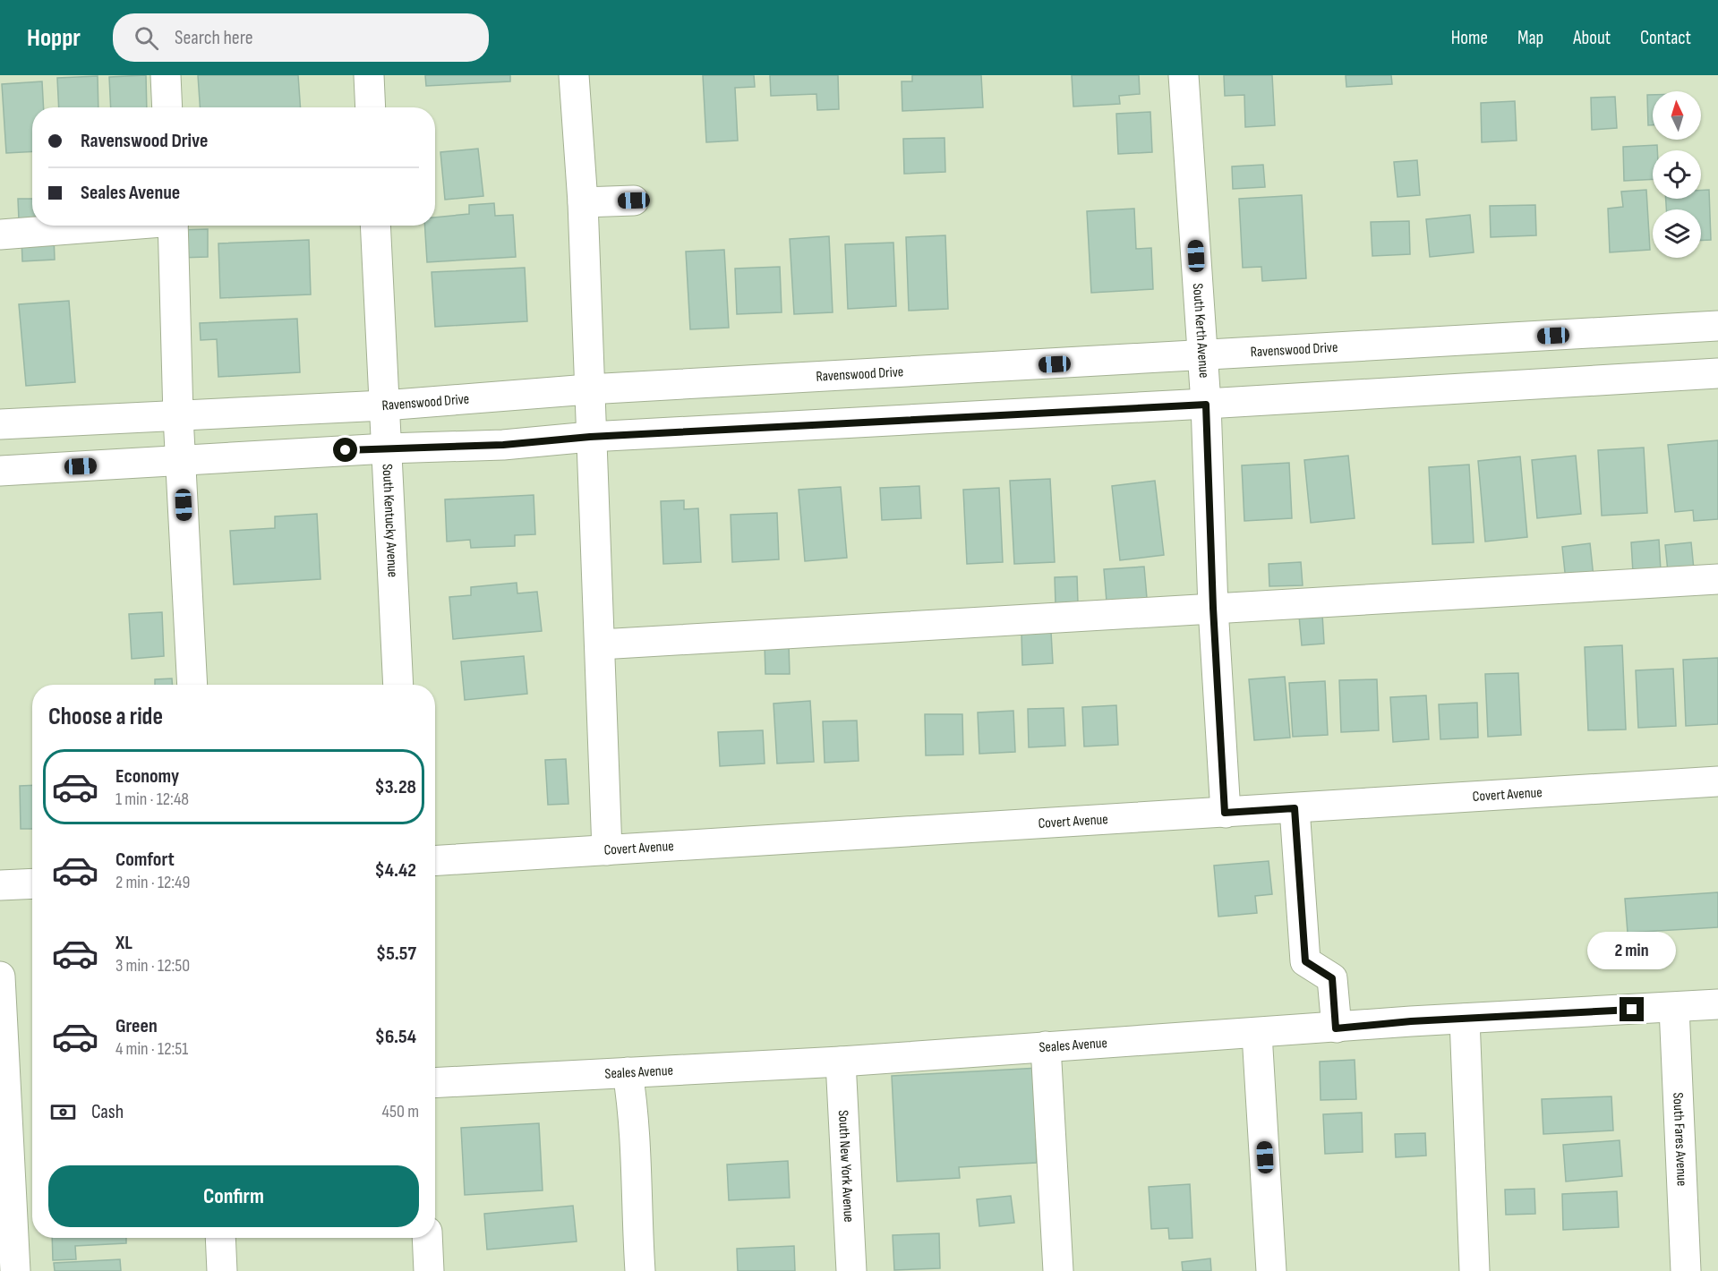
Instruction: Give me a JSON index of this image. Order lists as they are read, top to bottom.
{
  "streets": {
    "street": [
      "South Kerth Avenue",
      "Ravenswood Drive",
      "South Kentucky Avenue",
      "Covert Avenue",
      "Seales Avenue",
      "South Fares Avenue",
      "South New York Avenue"
    ]
  },
  "crossings": [
    ["South Kerth Avenue", "Ravenswood Drive"],
    ["South Kerth Avenue", "Covert Avenue"],
    ["Ravenswood Drive", "South Kentucky Avenue"],
    ["Seales Avenue", "South Fares Avenue"],
    ["Seales Avenue", "South New York Avenue"]
  ],
  "north": "top",
  "page": {
    "header": "Hoppr",
    "search": "Search here",
    "nav": [
      "Home",
      "Map",
      "About",
      "Contact"
    ],
    "banner": ["Ravenswood Drive", "Seales Avenue"],
    "heading": "Choose a ride",
    "list": [
      {
        "name": "Economy",
        "note": "1 min · 12:48",
        "value": "$3.28"
      },
      {
        "name": "Comfort",
        "note": "2 min · 12:49",
        "value": "$4.42"
      },
      {
        "name": "XL",
        "note": "3 min · 12:50",
        "value": "$5.57"
      },
      {
        "name": "Green",
        "note": "4 min · 12:51",
        "value": "$6.54"
      }
    ],
    "bubble": "2 min",
    "pay": ["Cash", "450 m"],
    "buttons": "Confirm"
  }
}
